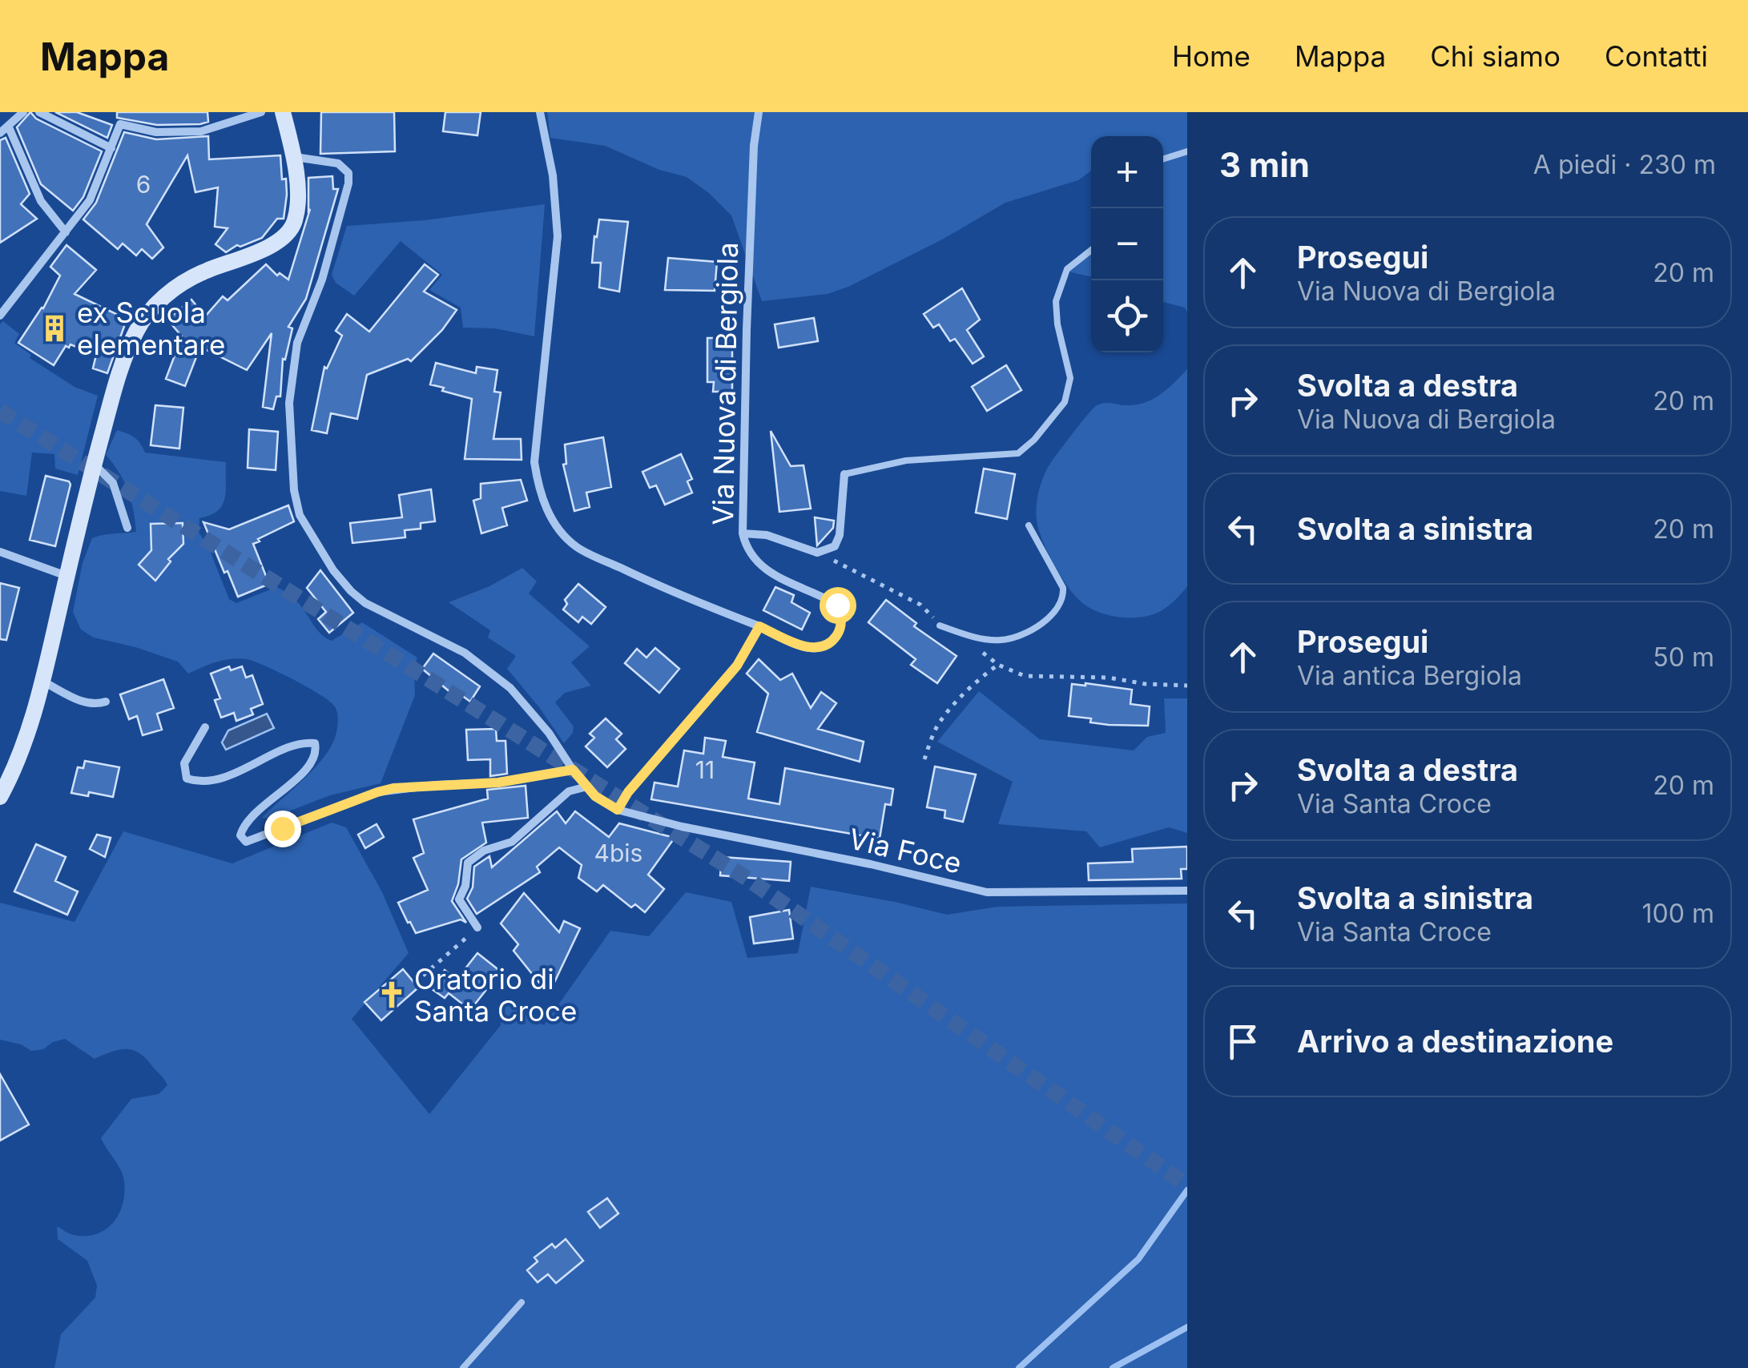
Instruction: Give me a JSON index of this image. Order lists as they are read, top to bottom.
{
  "streets": {
    "street": ["Via Nuova di Bergiola", "Via Foce"]
  },
  "places": {
    "building": ["ex Scuola elementare"],
    "church": ["Oratorio di Santa Croce"]
  },
  "house_numbers": ["6", "11", "4bis"],
  "page": {
    "header": "Mappa",
    "nav": [
      "Home",
      "Mappa",
      "Chi siamo",
      "Contatti"
    ],
    "heading": ["3 min", "A piedi · 230 m"],
    "map_buttons": ["+", "−"],
    "list": [
      ["Prosegui", "Via Nuova di Bergiola", "20 m"],
      ["Svolta a destra", "Via Nuova di Bergiola", "20 m"],
      ["Svolta a sinistra", "20 m"],
      ["Prosegui", "Via antica Bergiola", "50 m"],
      ["Svolta a destra", "Via Santa Croce", "20 m"],
      ["Svolta a sinistra", "Via Santa Croce", "100 m"],
      "Arrivo a destinazione"
    ]
  }
}
